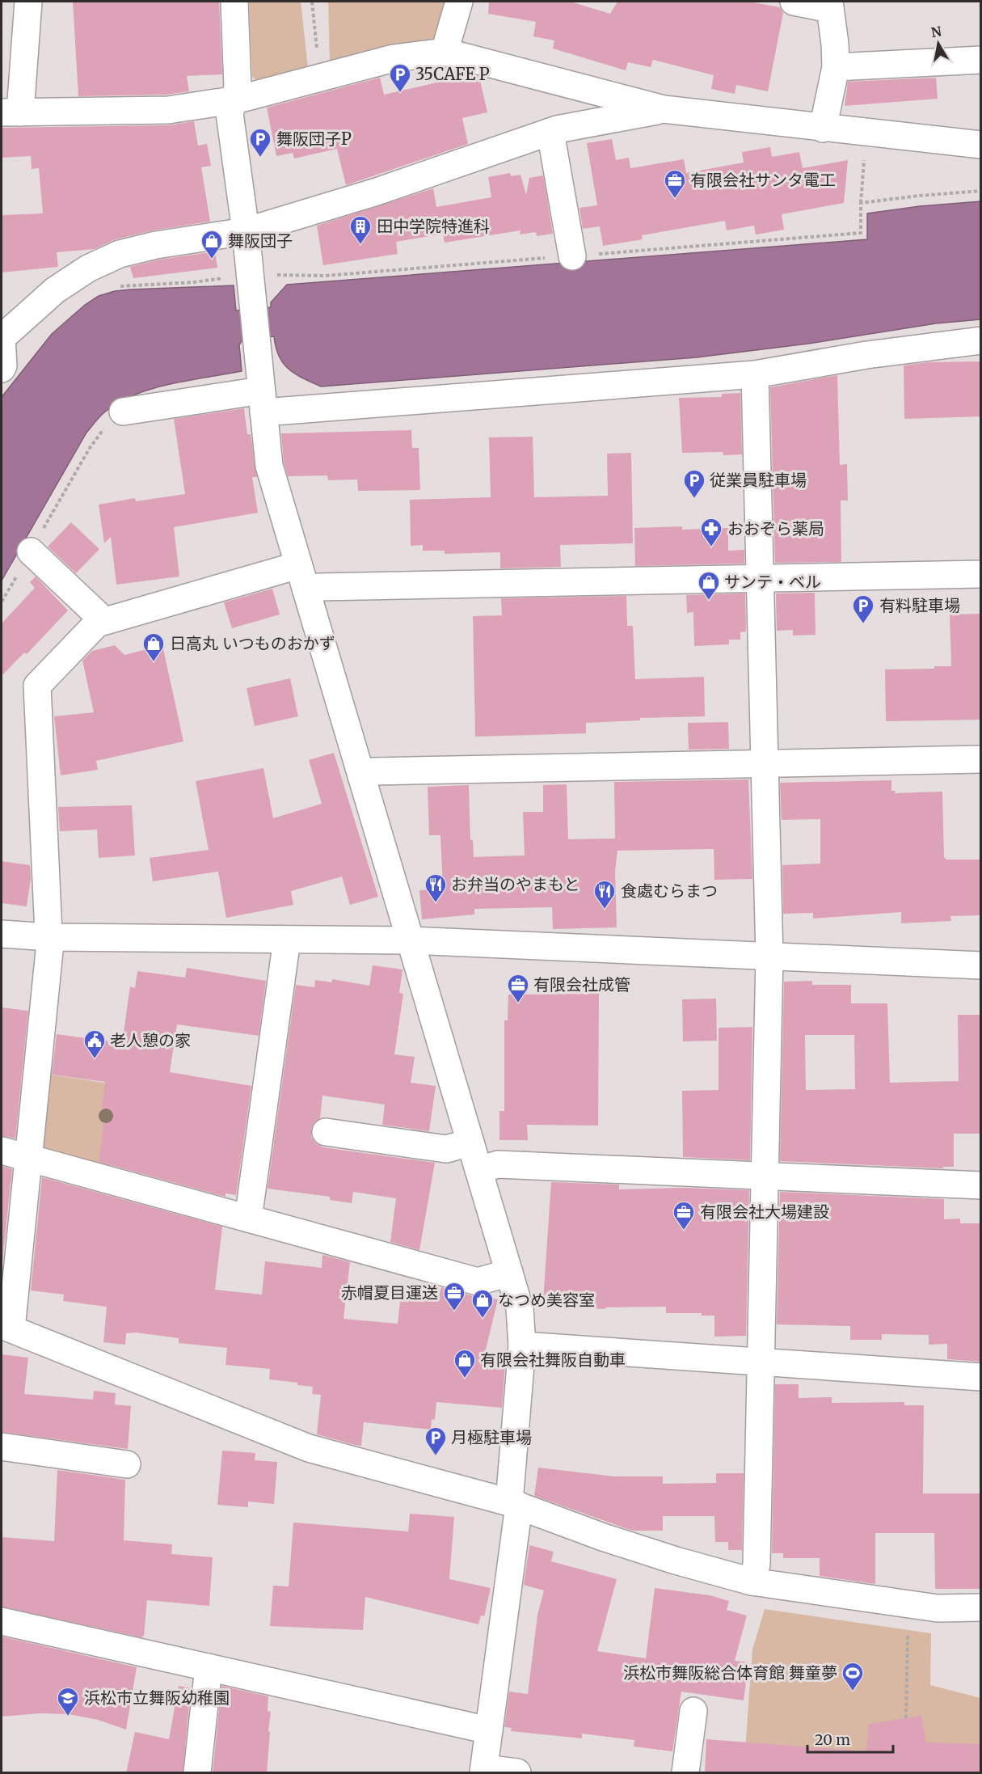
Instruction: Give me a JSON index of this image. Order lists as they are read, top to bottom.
{
  "places": {
    "parking": [
      "35CAFE P",
      "舞阪団子P",
      "従業員駐車場",
      "有料駐車場",
      "月極駐車場"
    ],
    "office": [
      "有限会社サンタ電工",
      "有限会社成管",
      "有限会社大場建設",
      "赤帽夏目運送"
    ],
    "building": ["田中学院特進科"],
    "shop": [
      "舞阪団子",
      "サンテ・ベル",
      "日高丸 いつものおかず",
      "なつめ美容室",
      "有限会社舞阪自動車"
    ],
    "pharmacy": ["おおぞら薬局"],
    "restaurant": ["お弁当のやまもと", "食處むらまつ"],
    "public building": ["老人憩の家"],
    "sports": ["浜松市舞阪総合体育館 舞童夢"],
    "school or university": ["浜松市立舞阪幼稚園"]
  },
  "scale_bar": "20 m",
  "north": "top"
}
